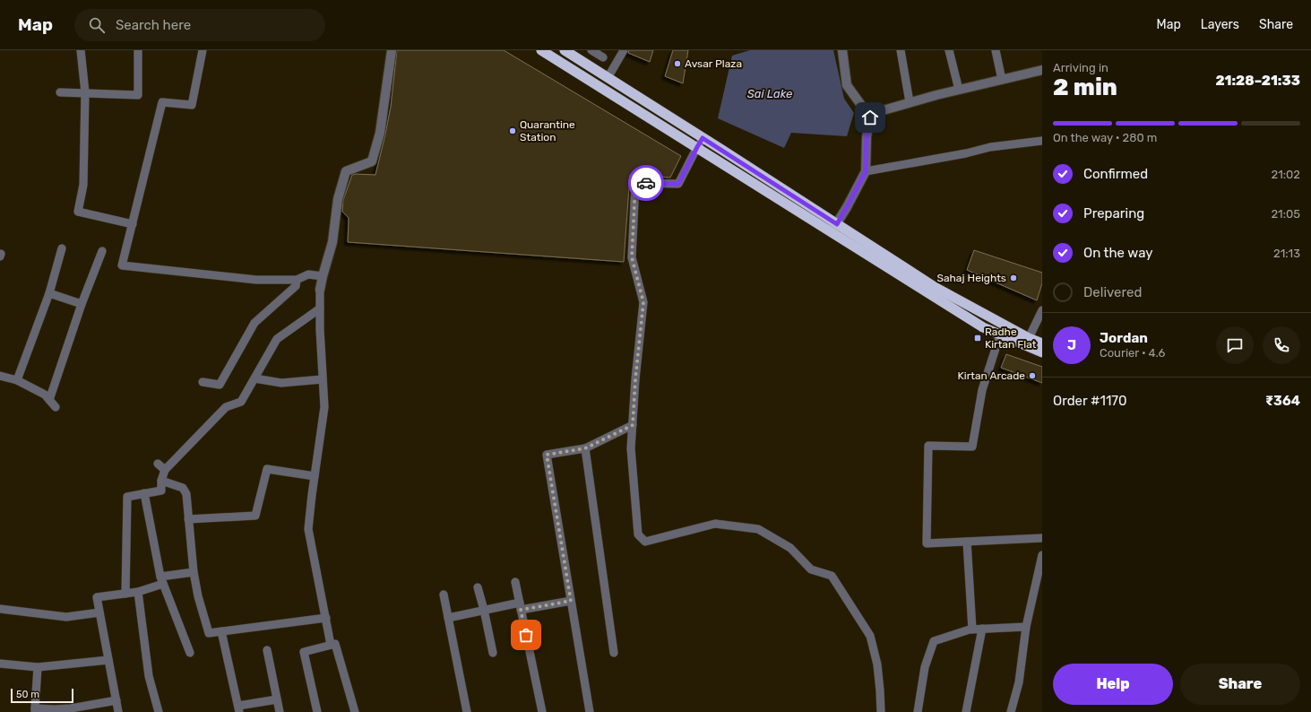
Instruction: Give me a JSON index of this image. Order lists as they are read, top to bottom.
{
  "water": ["Sai Lake"],
  "places": {
    "other": [
      "Avsar Plaza",
      "Quarantine Station",
      "Sahaj Heights",
      "Kirtan Arcade"
    ],
    "transit": ["Radhe Kirtan Flat"]
  },
  "scale_bar": "50 m",
  "page": {
    "header": "Map",
    "search": "Search here",
    "nav": ["Map", "Layers", "Share"],
    "heading": ["2 min", "Arriving in", "21:28–21:33"],
    "panel": [
      "Jordan",
      "Courier · 4.6",
      "Order #1170",
      "₹364"
    ],
    "bar": "On the way · 280 m",
    "list": [
      ["Confirmed", "21:02"],
      ["Preparing", "21:05"],
      ["On the way", "21:13"],
      "Delivered"
    ],
    "round": "J",
    "buttons": ["Help", "Share"],
    "scale": "50 m"
  }
}
